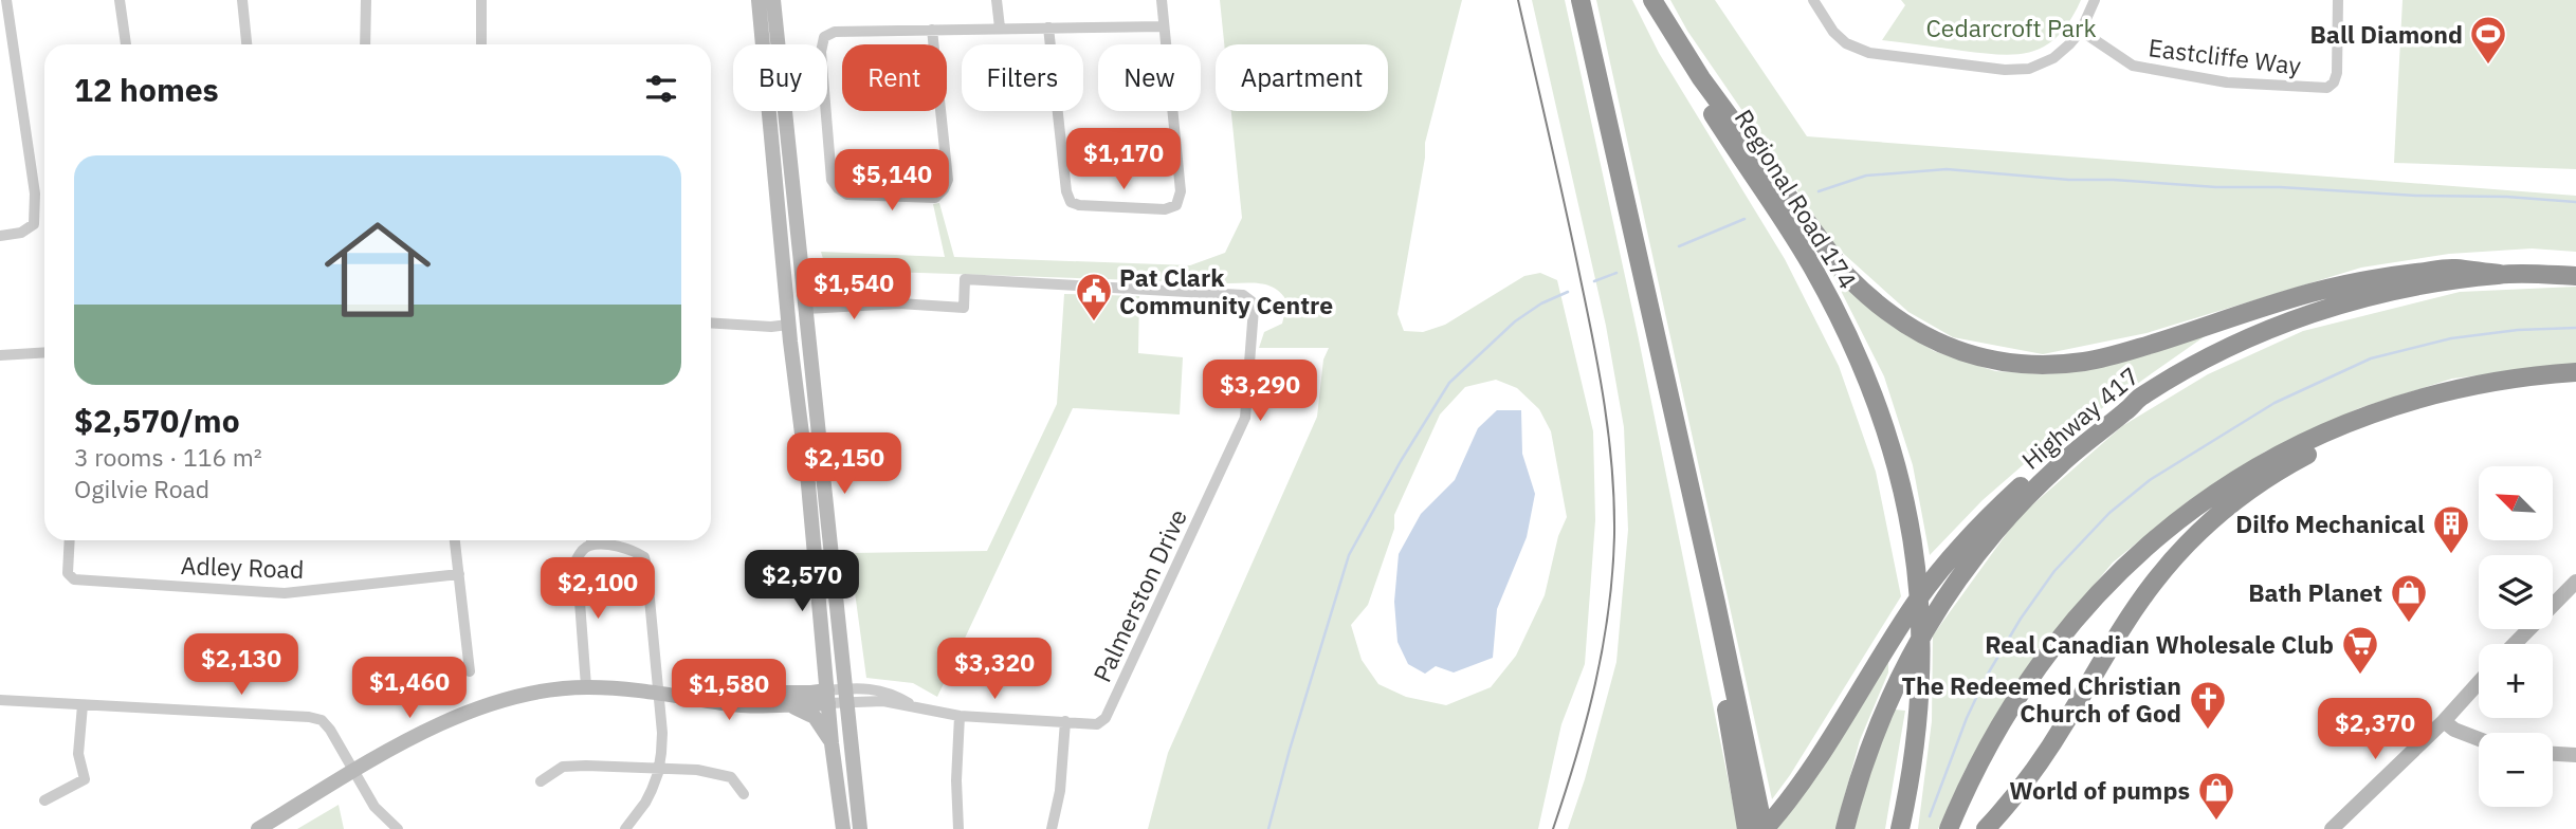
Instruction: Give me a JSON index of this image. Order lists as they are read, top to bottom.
{
  "streets": {
    "highway": ["Regional Road 174", "Highway 417"],
    "street": ["Eastcliffe Way", "Adley Road", "Palmerston Drive"]
  },
  "parks": ["Cedarcroft Park"],
  "places": {
    "sports": ["Ball Diamond"],
    "public building": ["Pat Clark Community Centre"],
    "building": ["Dilfo Mechanical"],
    "shop": ["Bath Planet", "World of pumps"],
    "supermarket": ["Real Canadian Wholesale Club"],
    "church": ["The Redeemed Christian Church of God"]
  },
  "north": "top left",
  "page": {
    "chip": [
      "Buy",
      "Rent",
      "Filters",
      "New",
      "Apartment"
    ],
    "heading": "12 homes",
    "price": [
      "$1,170",
      "$5,140",
      "$1,540",
      "$3,290",
      "$2,150",
      "$2,570",
      "$2,100",
      "$2,130",
      "$3,320",
      "$1,460",
      "$1,580",
      "$2,370"
    ],
    "list": [
      {
        "name": "$2,570/mo",
        "note": "3 rooms · 116 m² · Ogilvie Road"
      }
    ],
    "map_buttons": ["+", "−"]
  }
}
